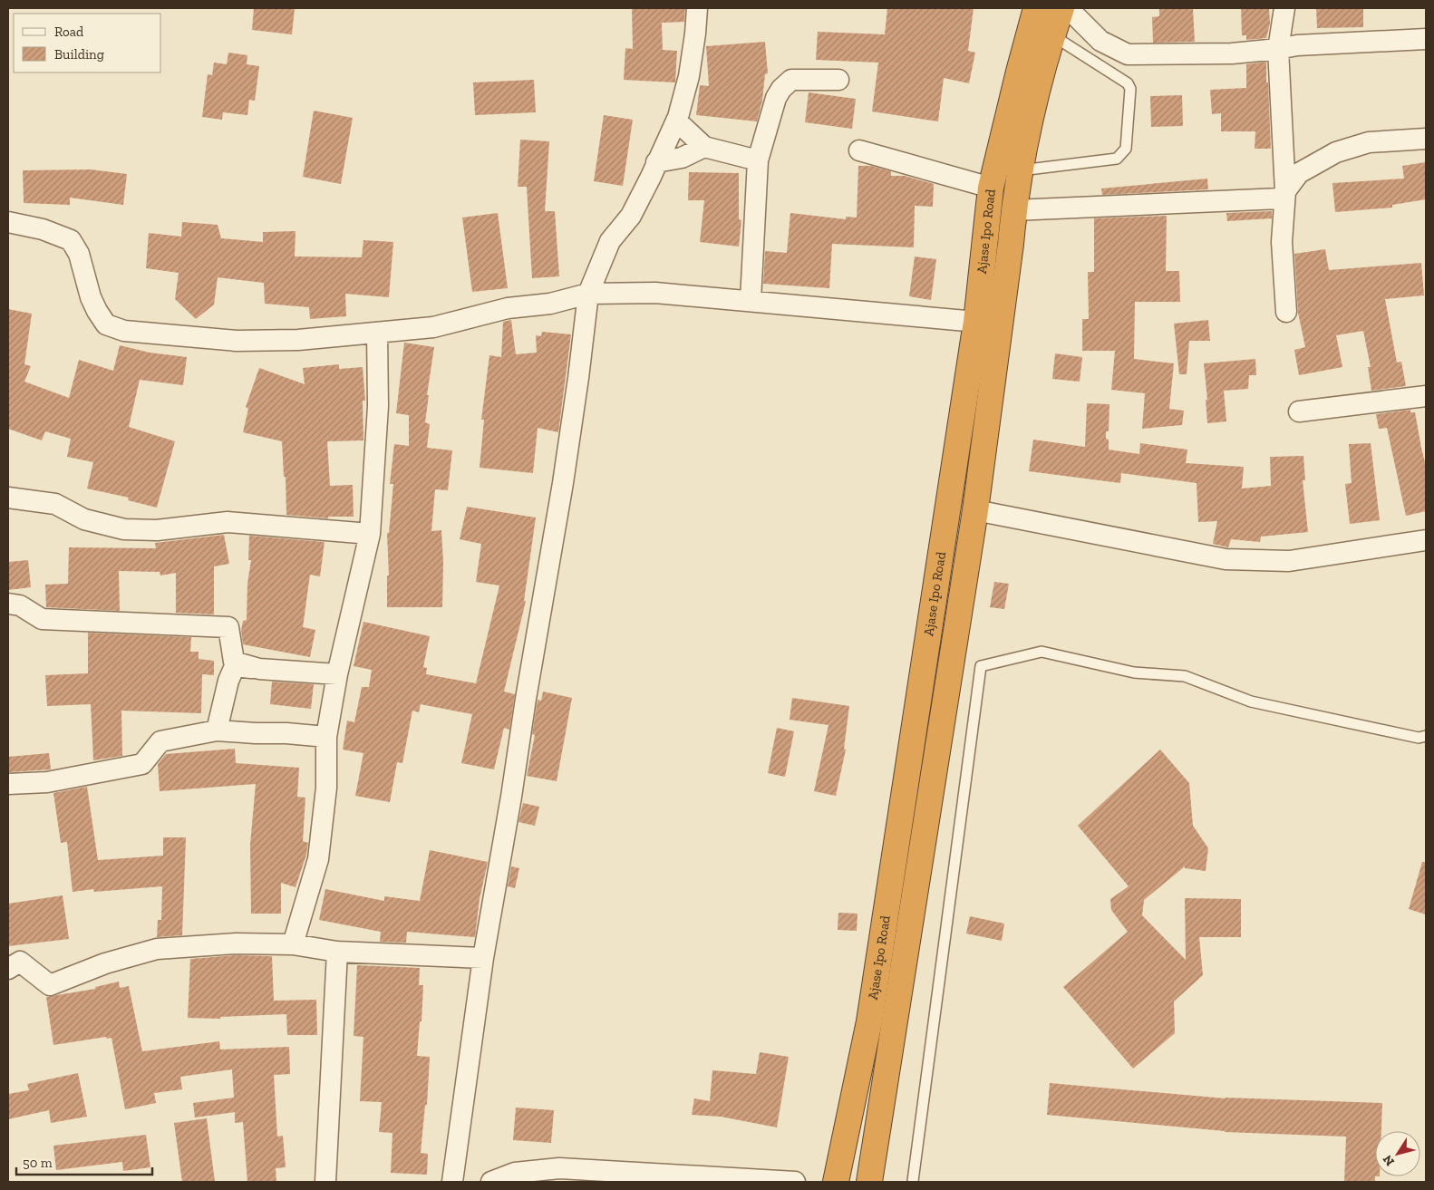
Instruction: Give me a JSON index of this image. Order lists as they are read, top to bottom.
{
  "streets": {
    "highway": ["Ajase Ipo Road"]
  },
  "legend": ["Road", "Building"],
  "scale_bar": "50 m",
  "north": "bottom left"
}
